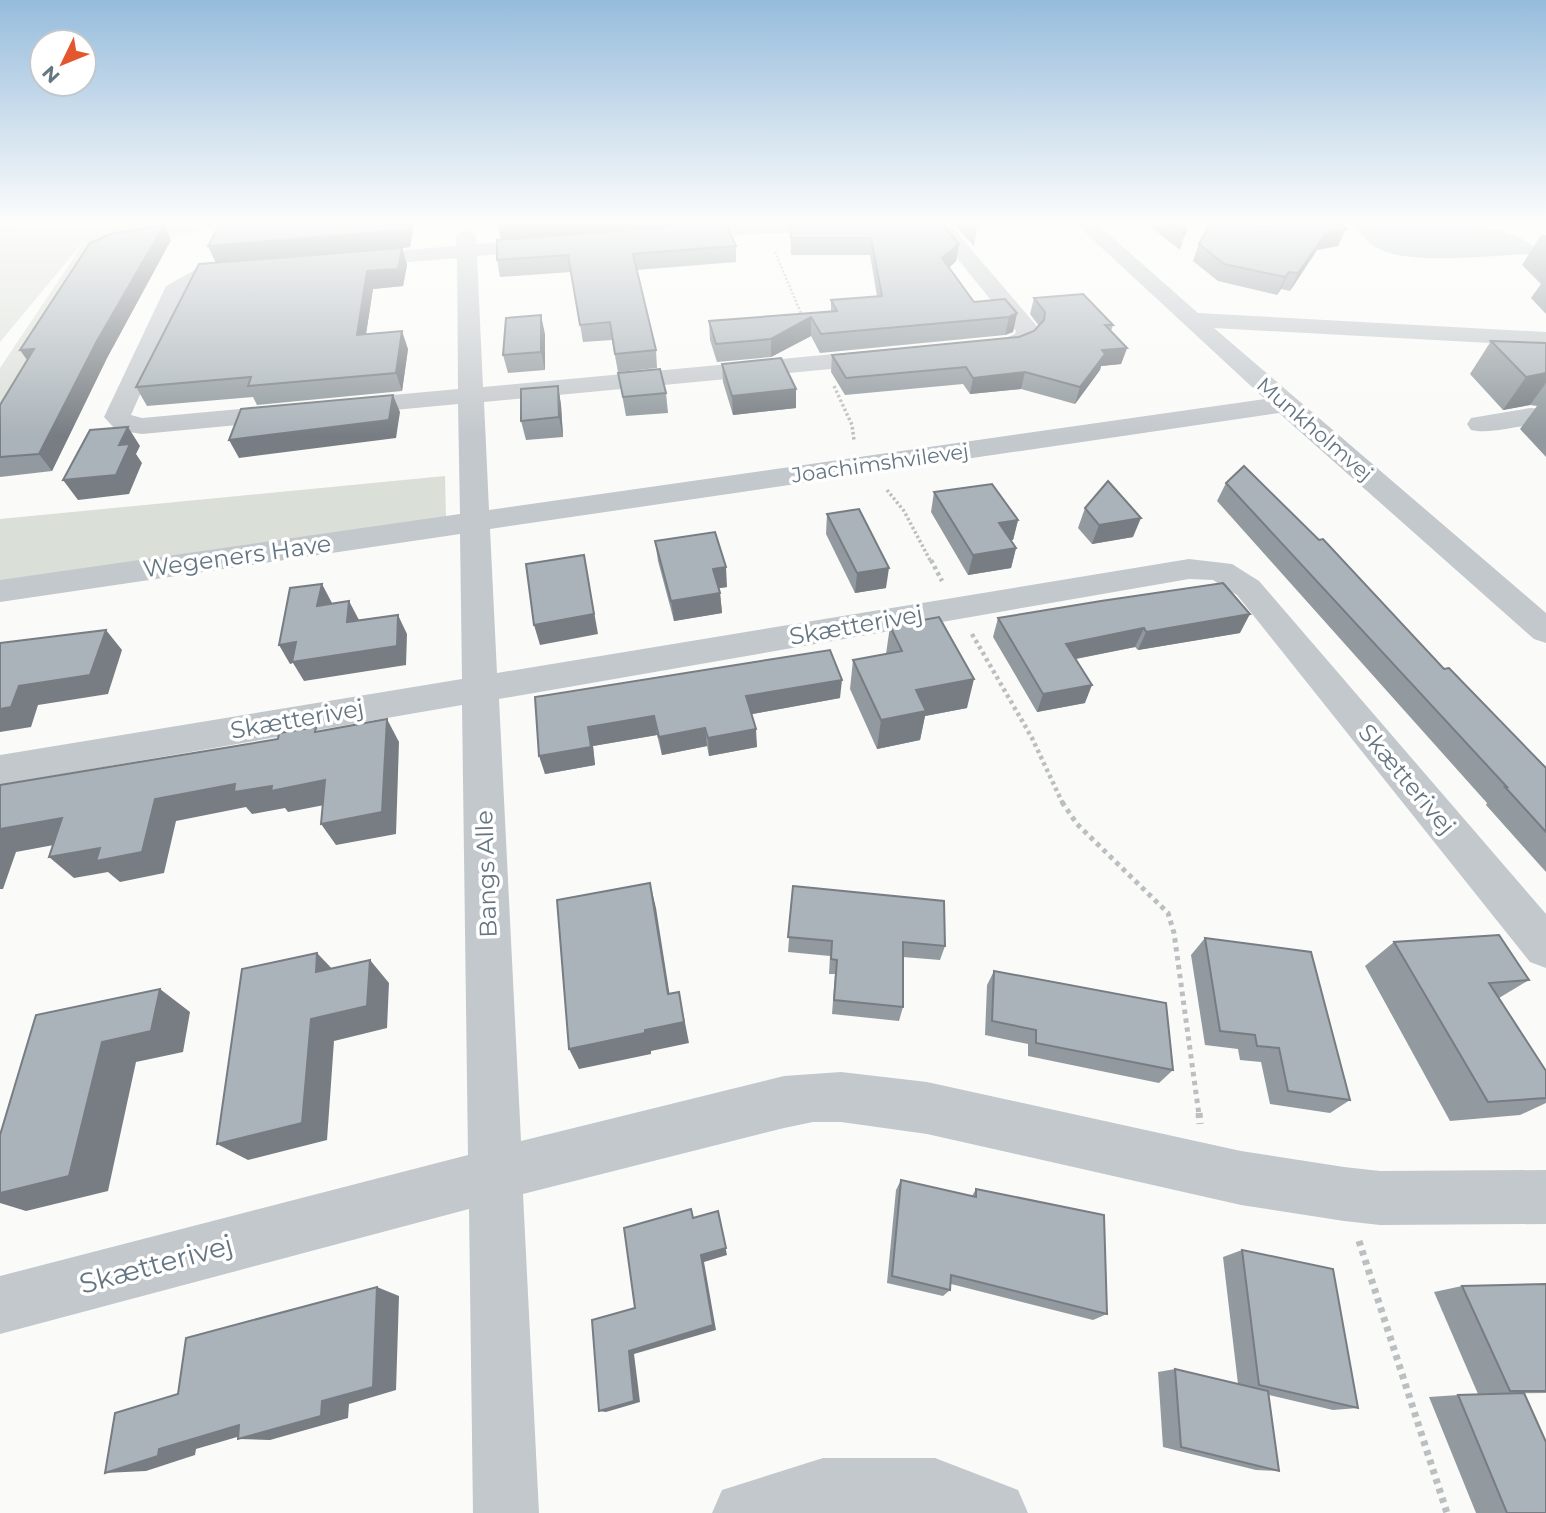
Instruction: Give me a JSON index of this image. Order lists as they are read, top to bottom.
{
  "streets": {
    "street": [
      "Munkholmvej",
      "Joachimshvilevej",
      "Wegeners Have",
      "Skætterivej",
      "Bangs Alle"
    ]
  },
  "crossings": [
    ["Munkholmvej", "Joachimshvilevej"],
    ["Joachimshvilevej", "Wegeners Have"],
    ["Joachimshvilevej", "Bangs Alle"],
    ["Wegeners Have", "Bangs Alle"],
    ["Skætterivej", "Bangs Alle"]
  ],
  "north": "bottom left"
}
